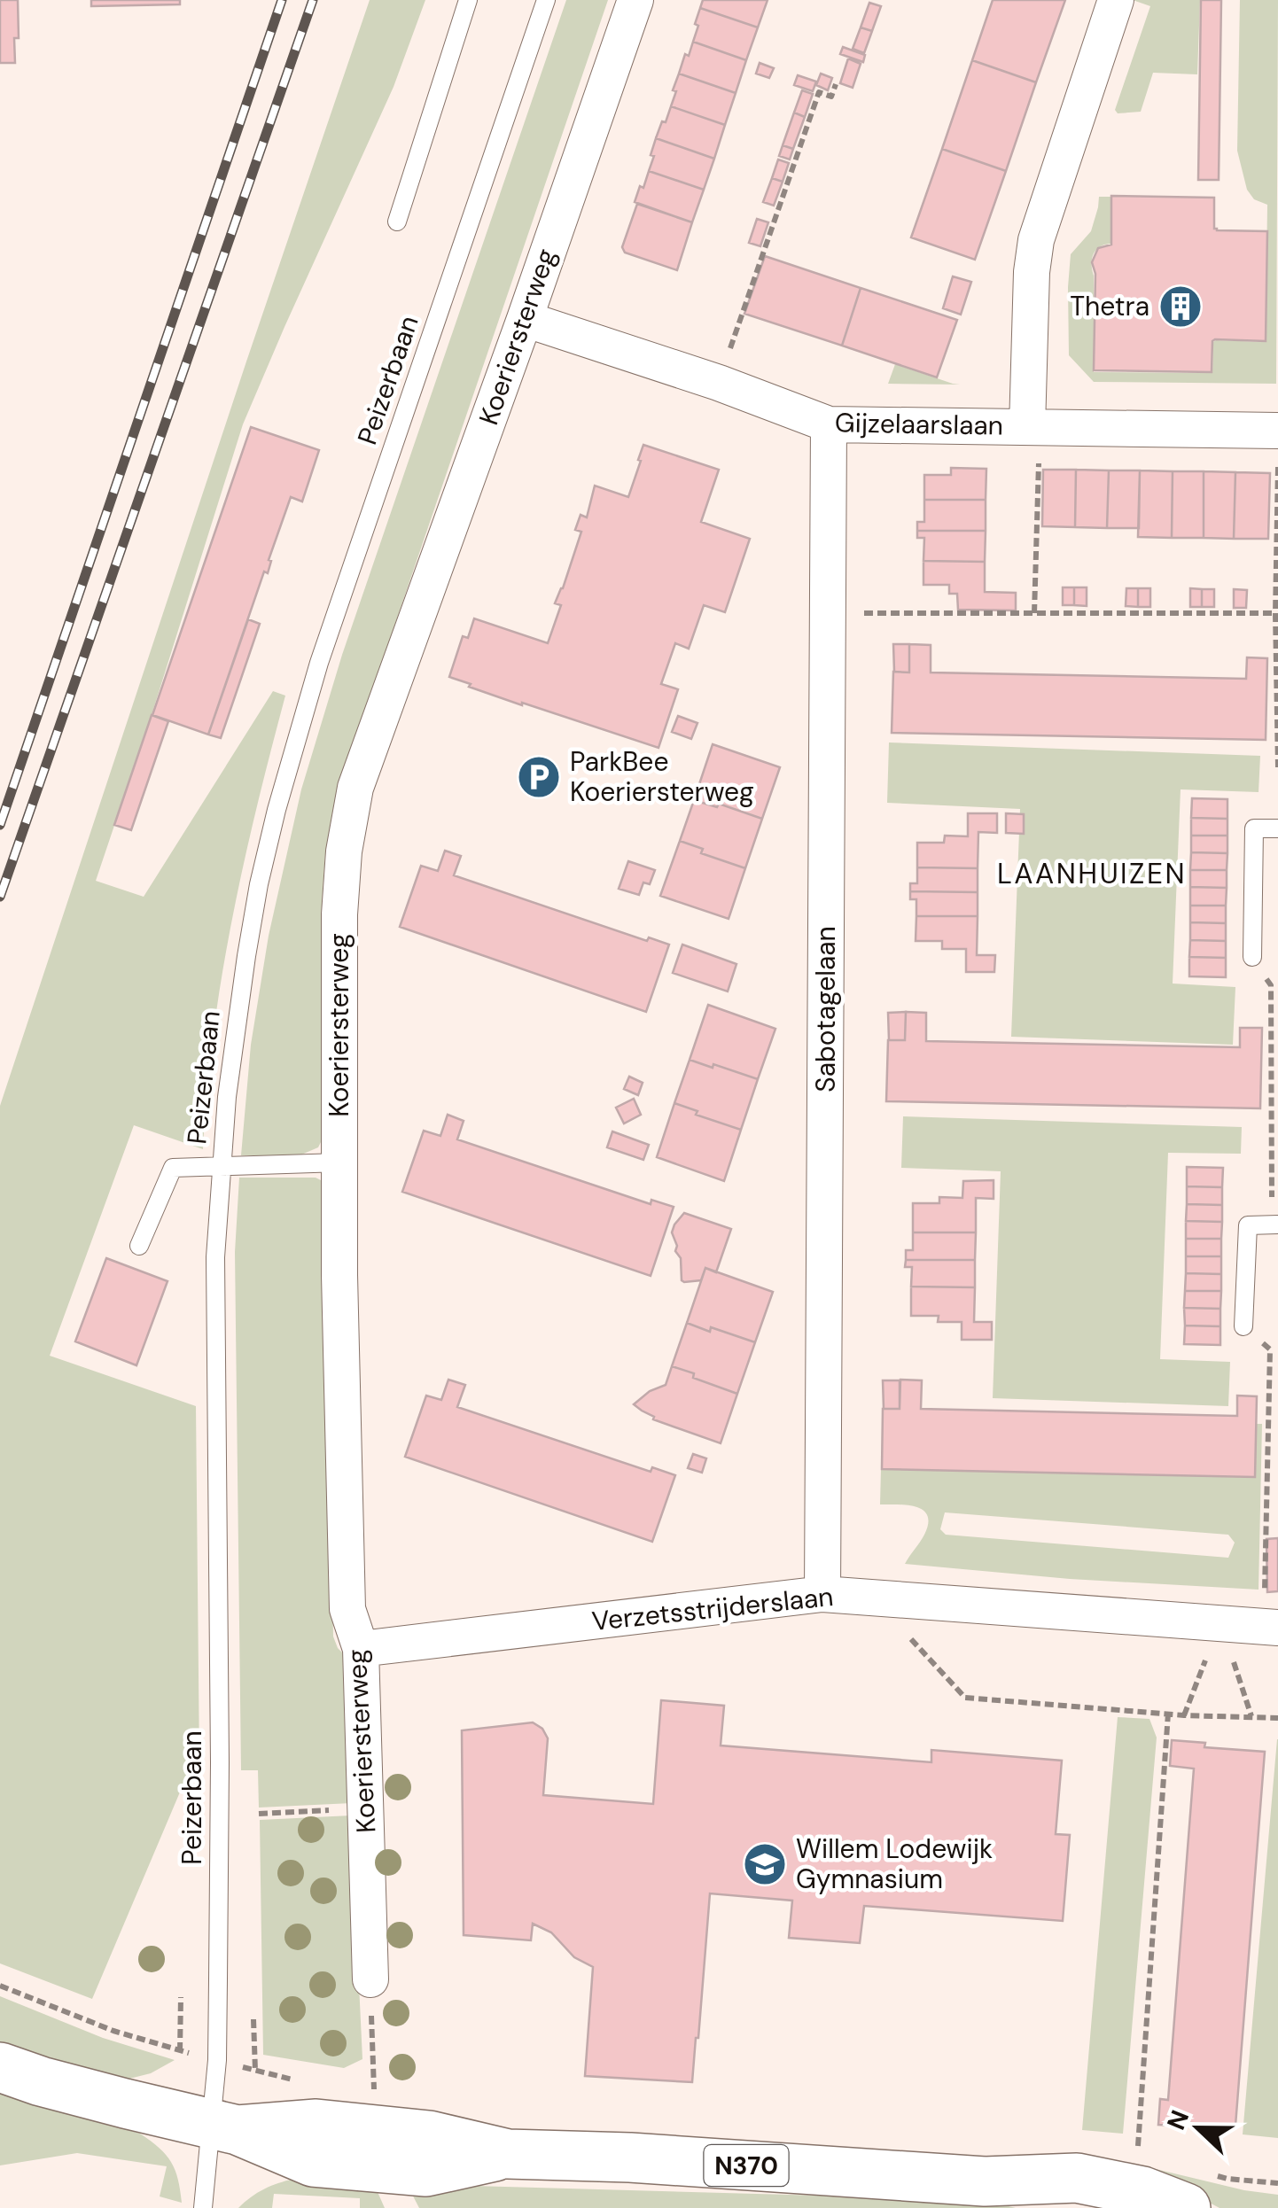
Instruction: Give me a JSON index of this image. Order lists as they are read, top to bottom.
{
  "streets": {
    "highway": ["N370"],
    "street": [
      "Koeriersterweg",
      "Gijzelaarslaan",
      "Sabotagelaan",
      "Verzetsstrijderslaan"
    ],
    "lane": ["Peizerbaan"]
  },
  "crossings": [
    ["Koeriersterweg", "Gijzelaarslaan"],
    ["Koeriersterweg", "Verzetsstrijderslaan"],
    ["Peizerbaan", "N370"],
    ["Gijzelaarslaan", "Sabotagelaan"],
    ["Sabotagelaan", "Verzetsstrijderslaan"]
  ],
  "districts": ["LAANHUIZEN"],
  "places": {
    "building": ["Thetra"],
    "parking": ["ParkBee Koeriersterweg"],
    "school or university": ["Willem Lodewijk Gymnasium"]
  },
  "north": "left"
}
